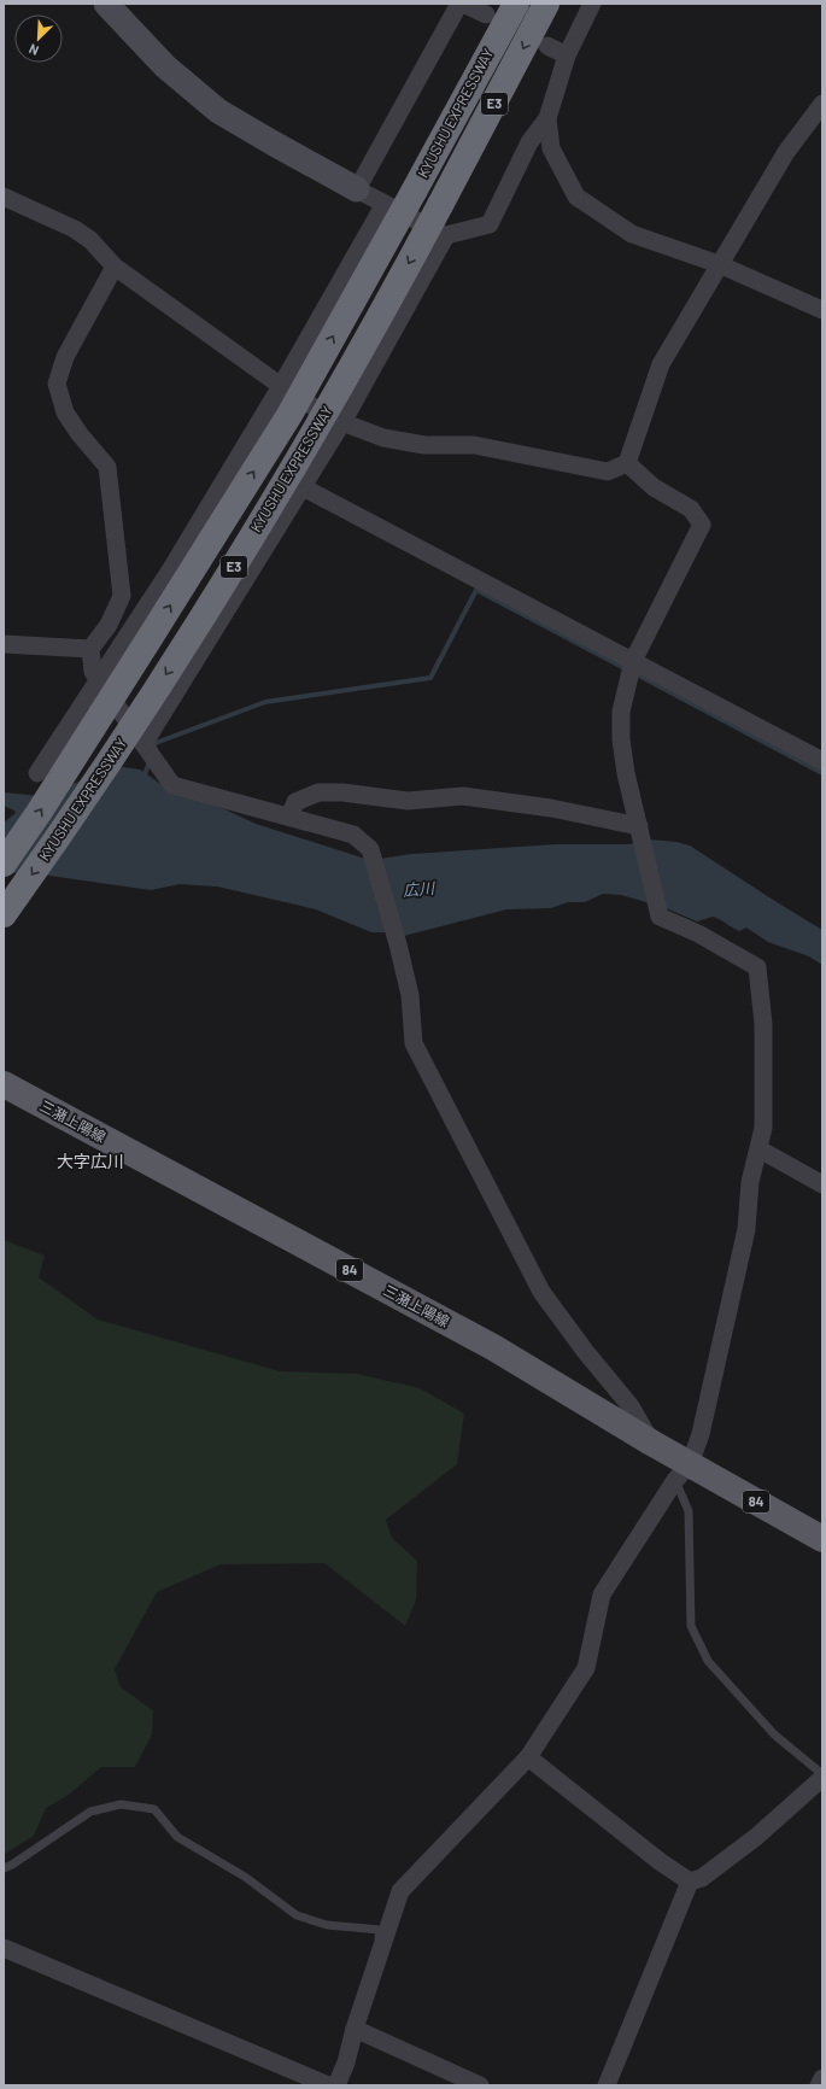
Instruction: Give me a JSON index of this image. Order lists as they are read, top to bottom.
{
  "streets": {
    "highway": ["E3", "KYUSHU EXPRESSWAY"],
    "main road": ["三潴上陽線", "84"]
  },
  "districts": ["大字広川"],
  "water": ["広川"],
  "north": "bottom left"
}
